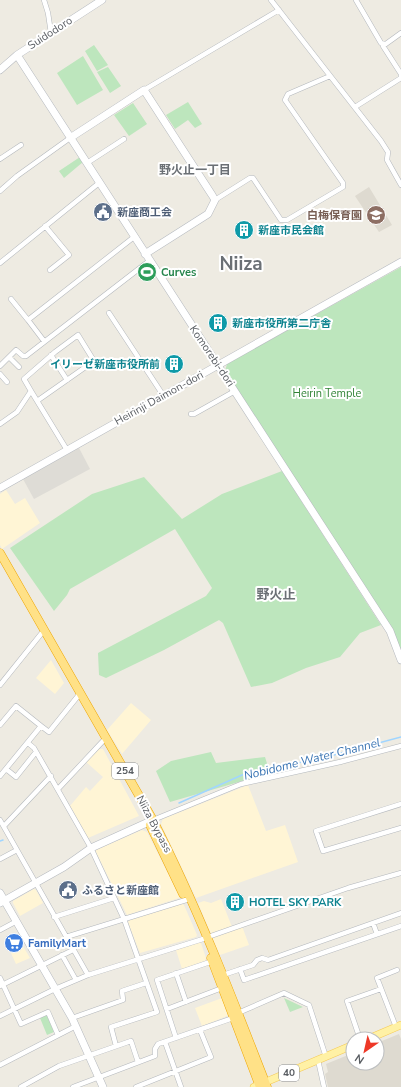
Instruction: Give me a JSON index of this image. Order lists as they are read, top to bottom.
{
  "streets": {
    "highway": ["254", "Niiza Bypass"],
    "main road": ["40"],
    "street": ["Suidodoro", "Komorebi-dori", "Heirinji Daimon-dori"]
  },
  "crossings": [
    ["Suidodoro", "Komorebi-dori"],
    ["Komorebi-dori", "Heirinji Daimon-dori"],
    ["Niiza Bypass", "40"]
  ],
  "districts": ["野火止一丁目", "Niiza", "野火止"],
  "water": ["Nobidome Water Channel"],
  "parks": ["Heirin Temple"],
  "places": {
    "public building": ["新座商工会", "ふるさと新座館"],
    "school or university": ["白梅保育園"],
    "building": [
      "新座市民会館",
      "新座市役所第二庁舎",
      "イリーゼ新座市役所前",
      "HOTEL SKY PARK"
    ],
    "sports": ["Curves"],
    "supermarket": ["FamilyMart"]
  },
  "north": "bottom left"
}
